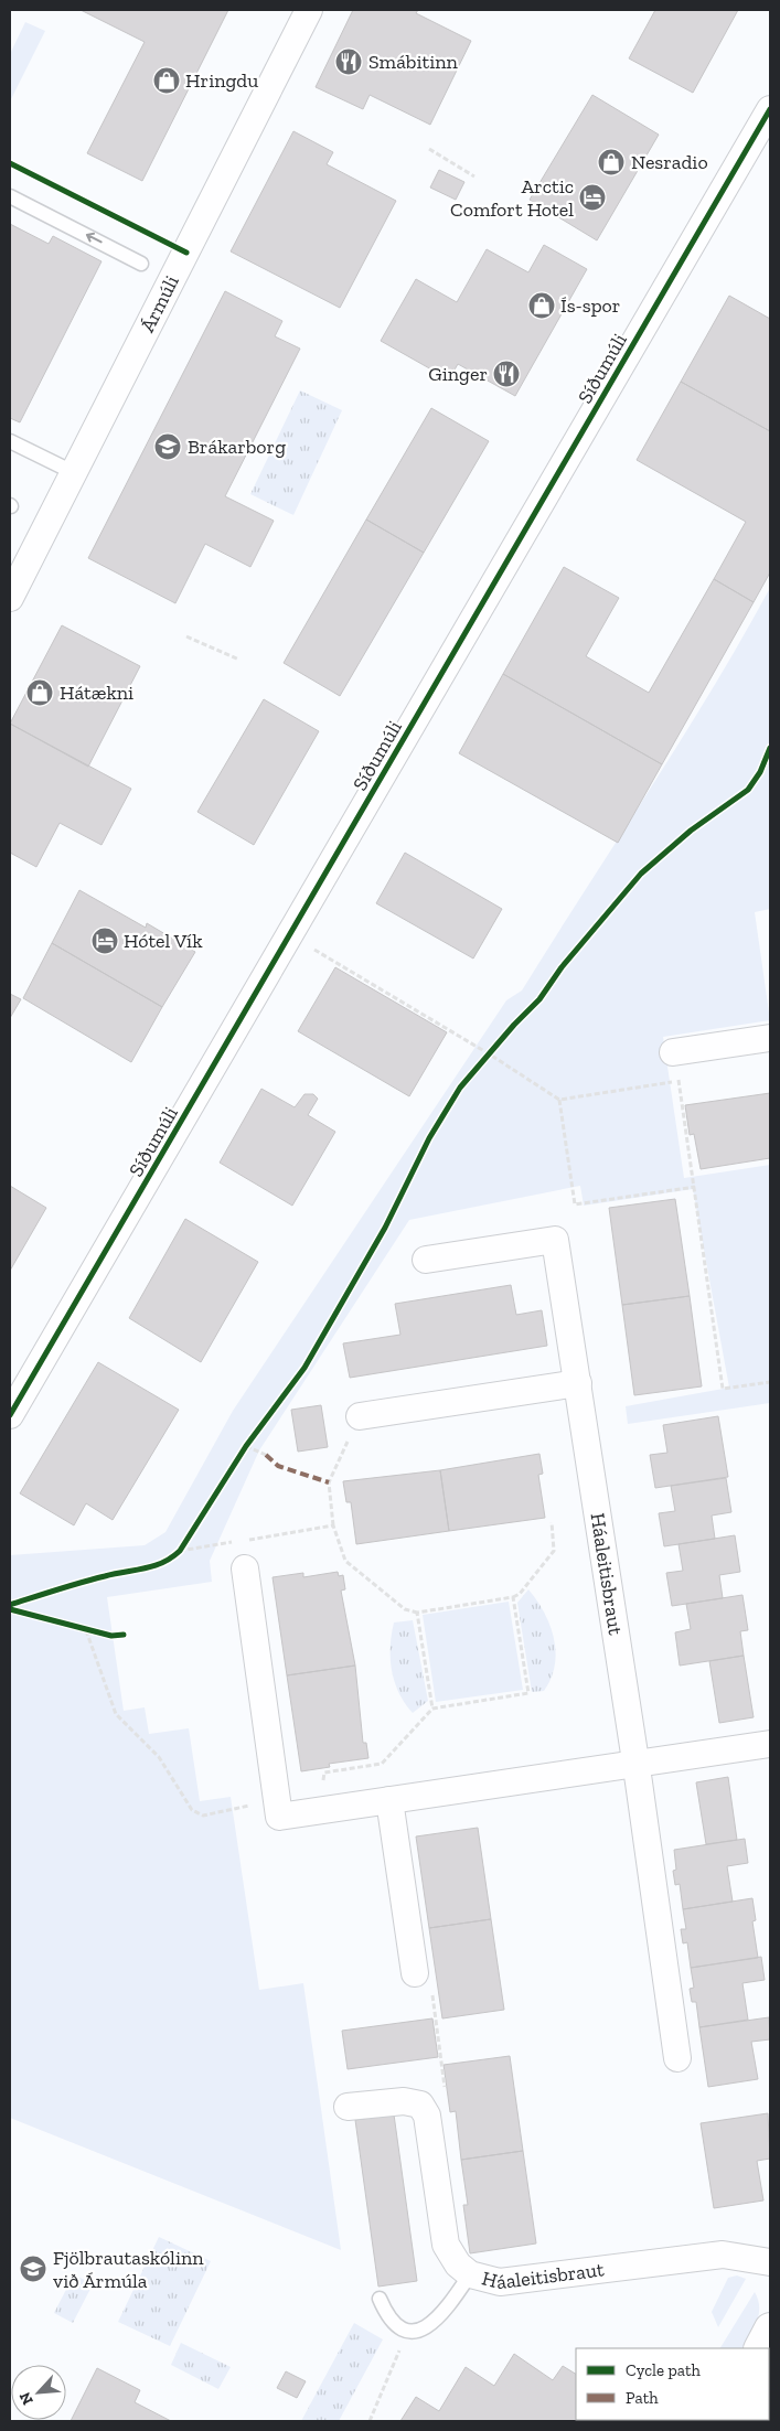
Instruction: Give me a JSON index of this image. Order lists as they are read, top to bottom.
{
  "streets": {
    "street": ["Ármúli", "Síðumúli", "Háaleitisbraut"]
  },
  "places": {
    "restaurant": ["Smábitinn", "Ginger"],
    "shop": [
      "Hringdu",
      "Nesradio",
      "Ís-spor",
      "Hátækni"
    ],
    "hotel": ["Arctic Comfort Hotel", "Hótel Vík"],
    "school or university": ["Brákarborg", "Fjölbrautaskólinn við Ármúla"]
  },
  "legend": ["Cycle path", "Path"],
  "north": "bottom left"
}
